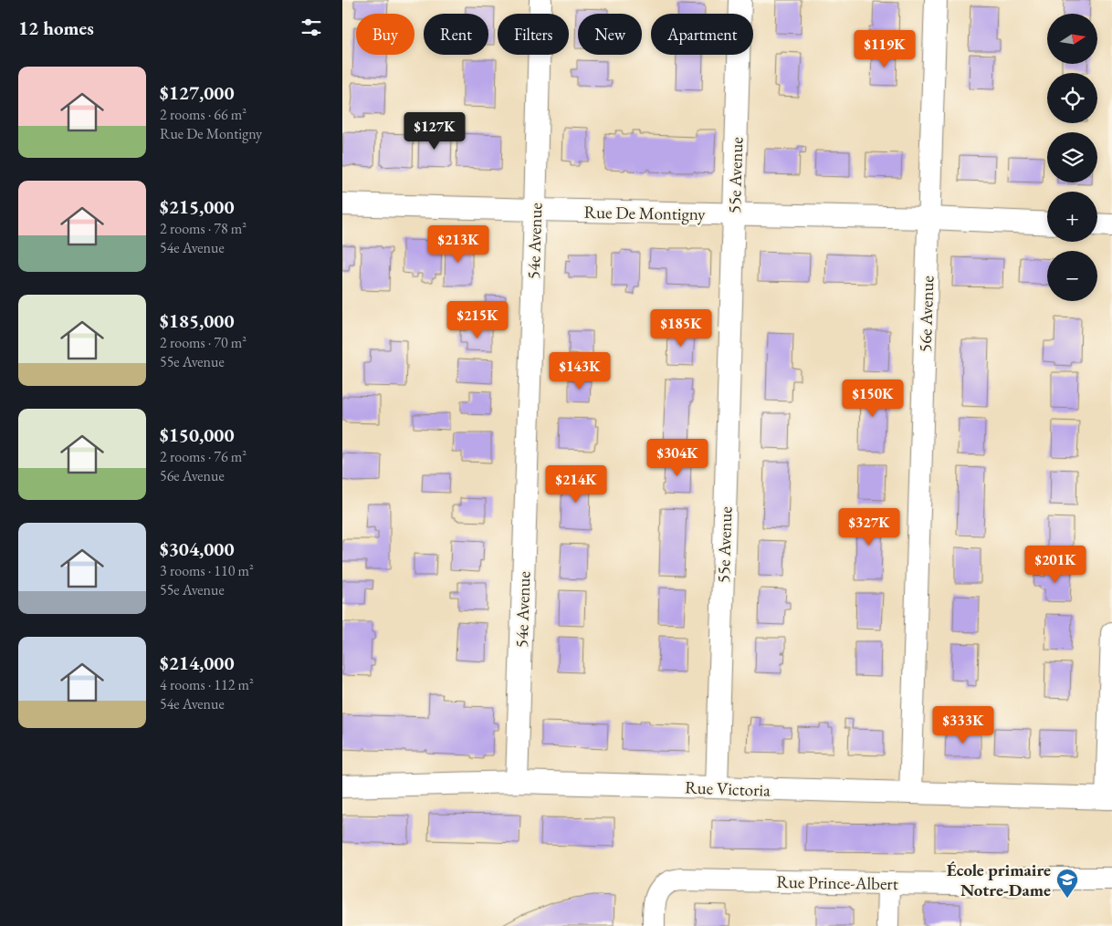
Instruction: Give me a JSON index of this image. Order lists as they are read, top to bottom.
{
  "streets": {
    "street": [
      "55e Avenue",
      "Rue De Montigny",
      "54e Avenue",
      "56e Avenue",
      "Rue Victoria",
      "Rue Prince-Albert"
    ]
  },
  "crossings": [
    ["55e Avenue", "Rue De Montigny"],
    ["55e Avenue", "Rue Victoria"],
    ["Rue De Montigny", "54e Avenue"],
    ["Rue De Montigny", "56e Avenue"],
    ["54e Avenue", "Rue Victoria"],
    ["56e Avenue", "Rue Victoria"]
  ],
  "places": {
    "school or university": ["École primaire Notre-Dame"]
  },
  "north": "right",
  "page": {
    "heading": "12 homes",
    "map_buttons": ["+", "−"],
    "chip": [
      "Buy",
      "Rent",
      "Filters",
      "New",
      "Apartment"
    ],
    "price": [
      "$119K",
      "$127K",
      "$213K",
      "$215K",
      "$185K",
      "$143K",
      "$150K",
      "$304K",
      "$214K",
      "$327K",
      "$201K",
      "$333K"
    ],
    "list": [
      {
        "name": "$127,000",
        "note": "2 rooms · 66 m² · Rue De Montigny"
      },
      {
        "name": "$215,000",
        "note": "2 rooms · 78 m² · 54e Avenue"
      },
      {
        "name": "$185,000",
        "note": "2 rooms · 70 m² · 55e Avenue"
      },
      {
        "name": "$150,000",
        "note": "2 rooms · 76 m² · 56e Avenue"
      },
      {
        "name": "$304,000",
        "note": "3 rooms · 110 m² · 55e Avenue"
      },
      {
        "name": "$214,000",
        "note": "4 rooms · 112 m² · 54e Avenue"
      }
    ]
  }
}
